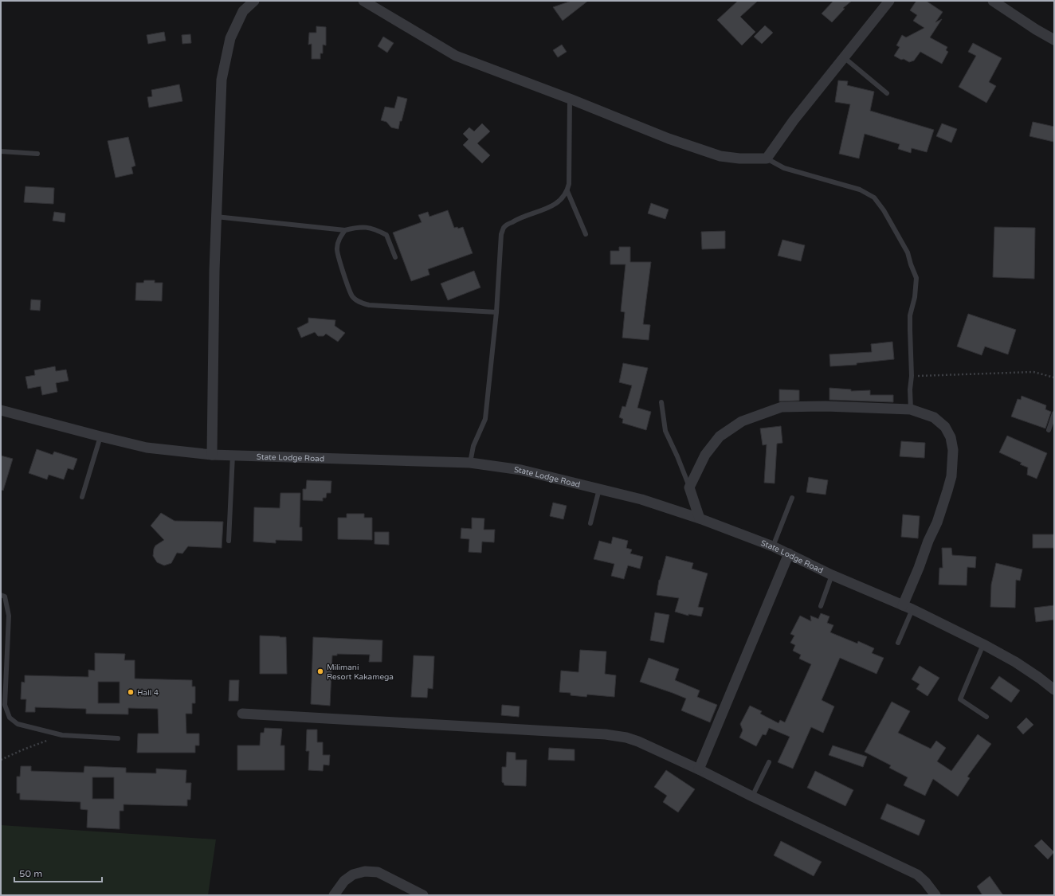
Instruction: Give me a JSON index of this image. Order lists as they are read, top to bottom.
{
  "streets": {
    "street": ["State Lodge Road"]
  },
  "places": ["Milimani Resort Kakamega", "Hall 4"],
  "scale_bar": "50 m"
}
